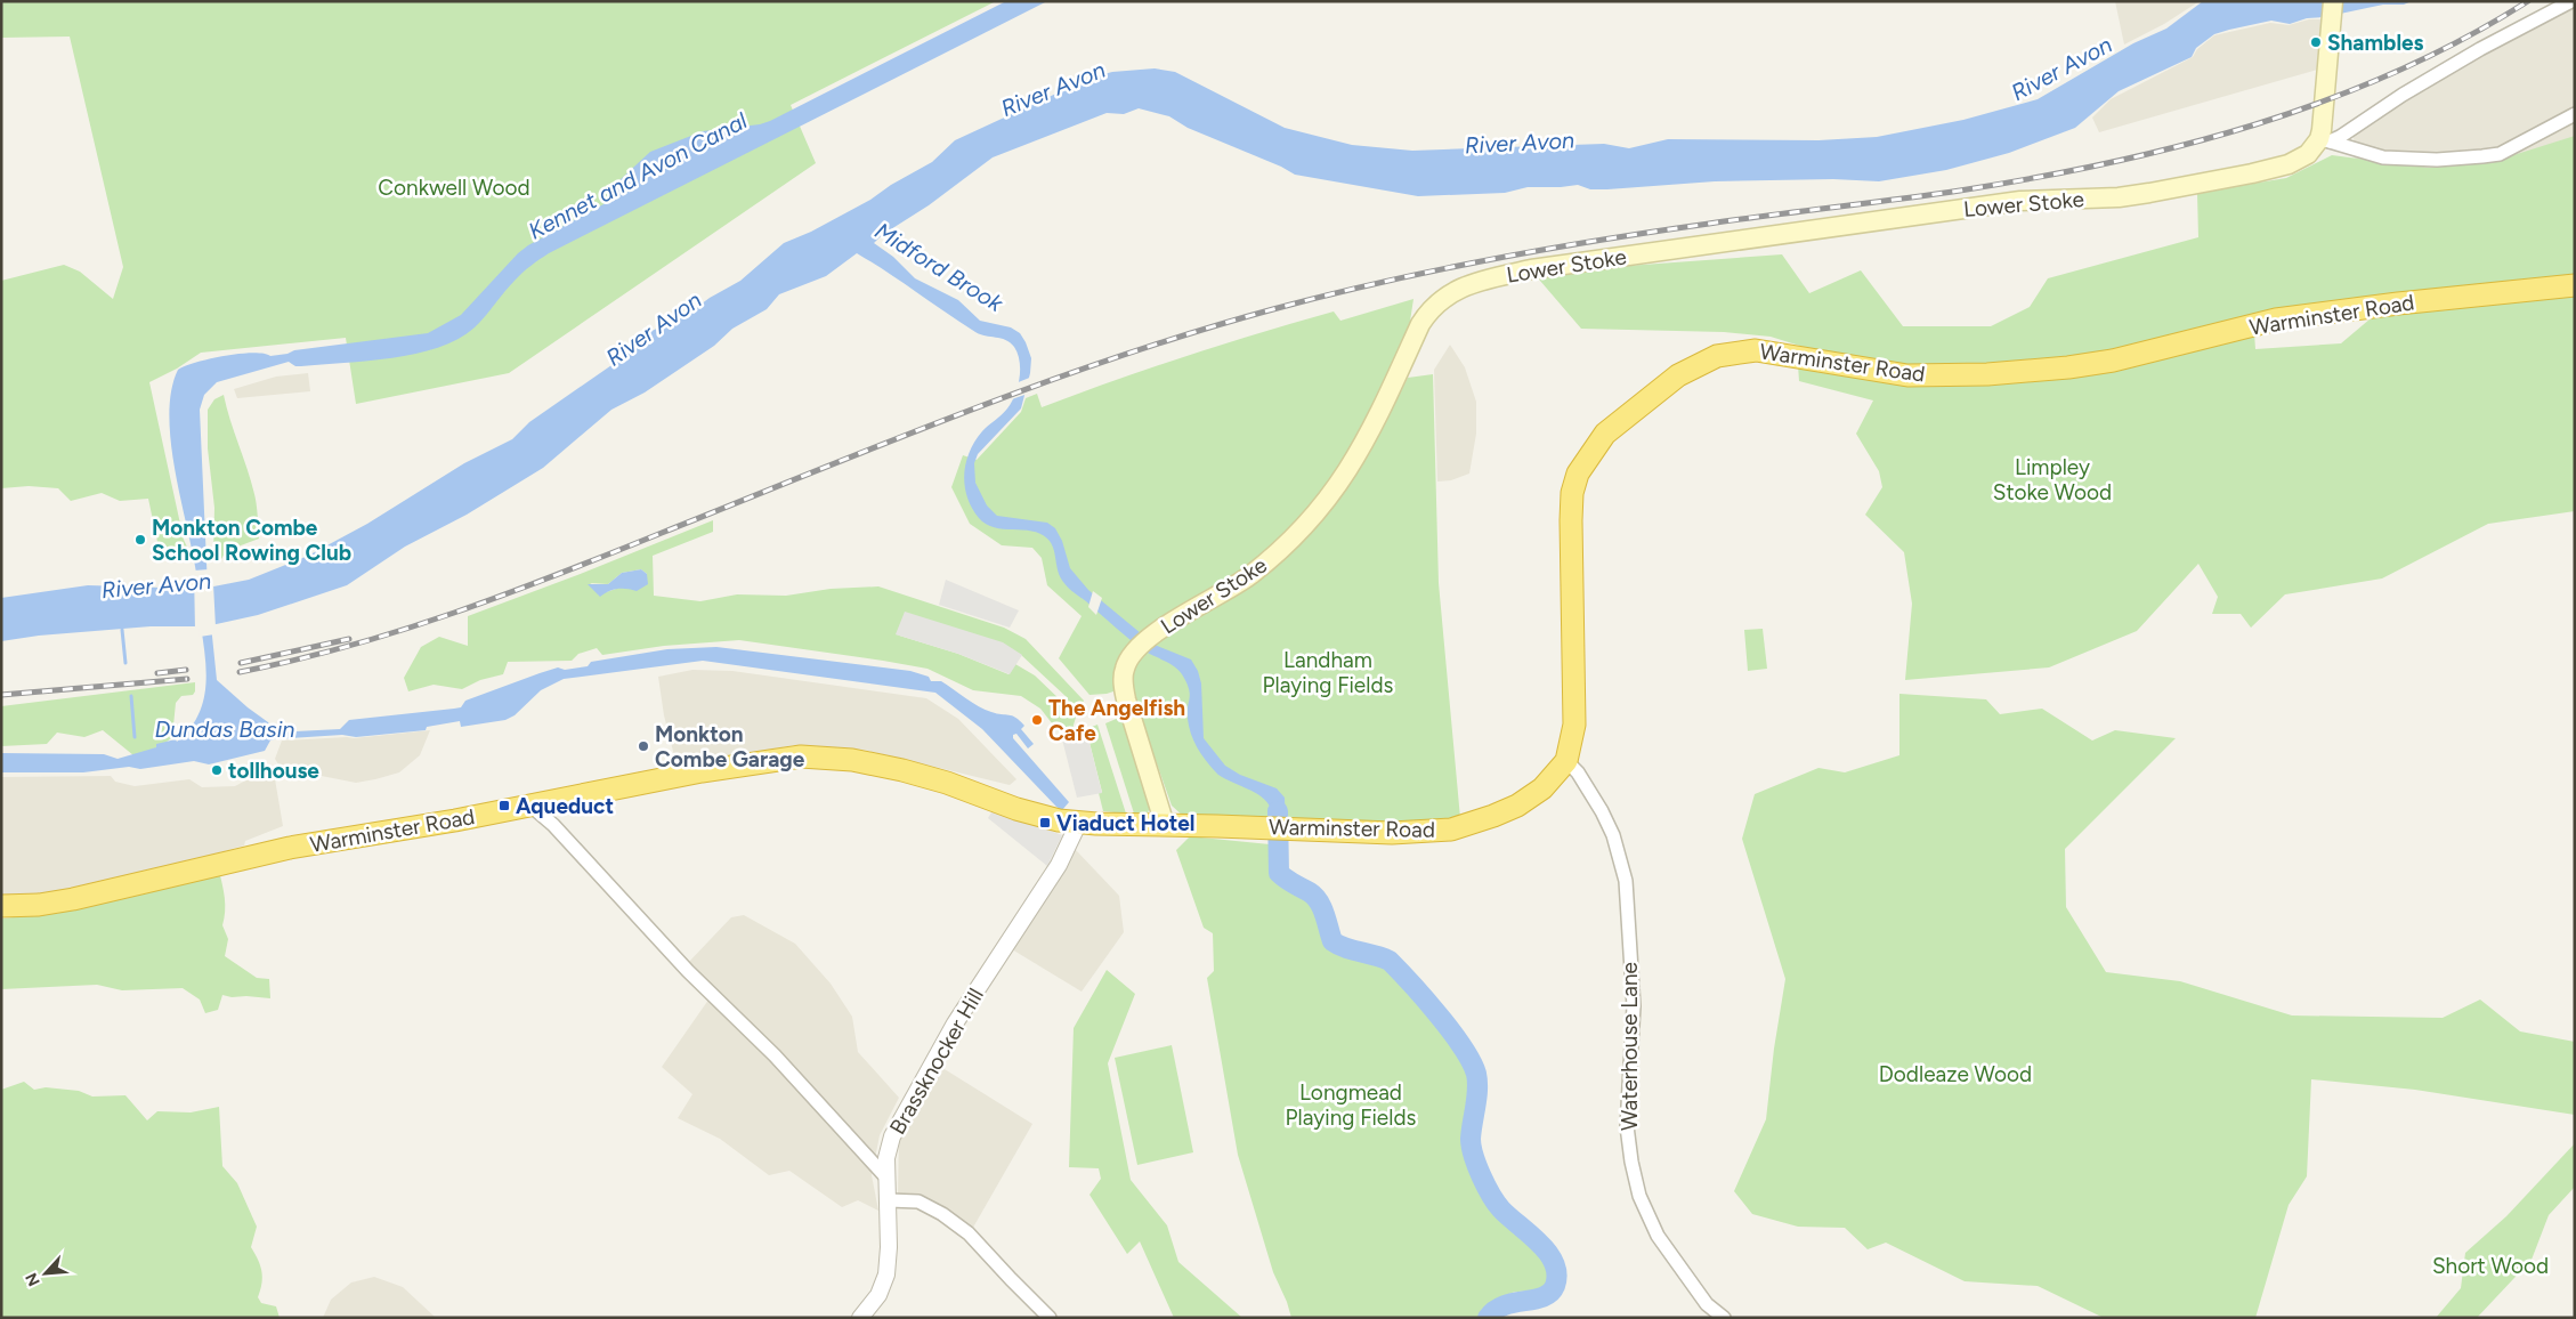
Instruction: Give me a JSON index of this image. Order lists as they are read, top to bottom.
{
  "streets": {
    "highway": ["Warminster Road"],
    "main road": ["Lower Stoke"],
    "street": ["Waterhouse Lane", "Brassknocker Hill"]
  },
  "crossings": [
    ["Lower Stoke", "Warminster Road"],
    ["Warminster Road", "Waterhouse Lane"],
    ["Warminster Road", "Brassknocker Hill"]
  ],
  "water": [
    "River Avon",
    "Kennet and Avon Canal",
    "Midford Brook",
    "Dundas Basin"
  ],
  "parks": [
    "Conkwell Wood",
    "Limpley Stoke Wood",
    "Landham Playing Fields",
    "Dodleaze Wood",
    "Longmead Playing Fields",
    "Short Wood"
  ],
  "places": {
    "other": [
      "Shambles",
      "Monkton Combe School Rowing Club",
      "The Angelfish Cafe",
      "Monkton Combe Garage",
      "tollhouse"
    ],
    "transit": ["Aqueduct", "Viaduct Hotel"]
  },
  "north": "bottom left"
}
